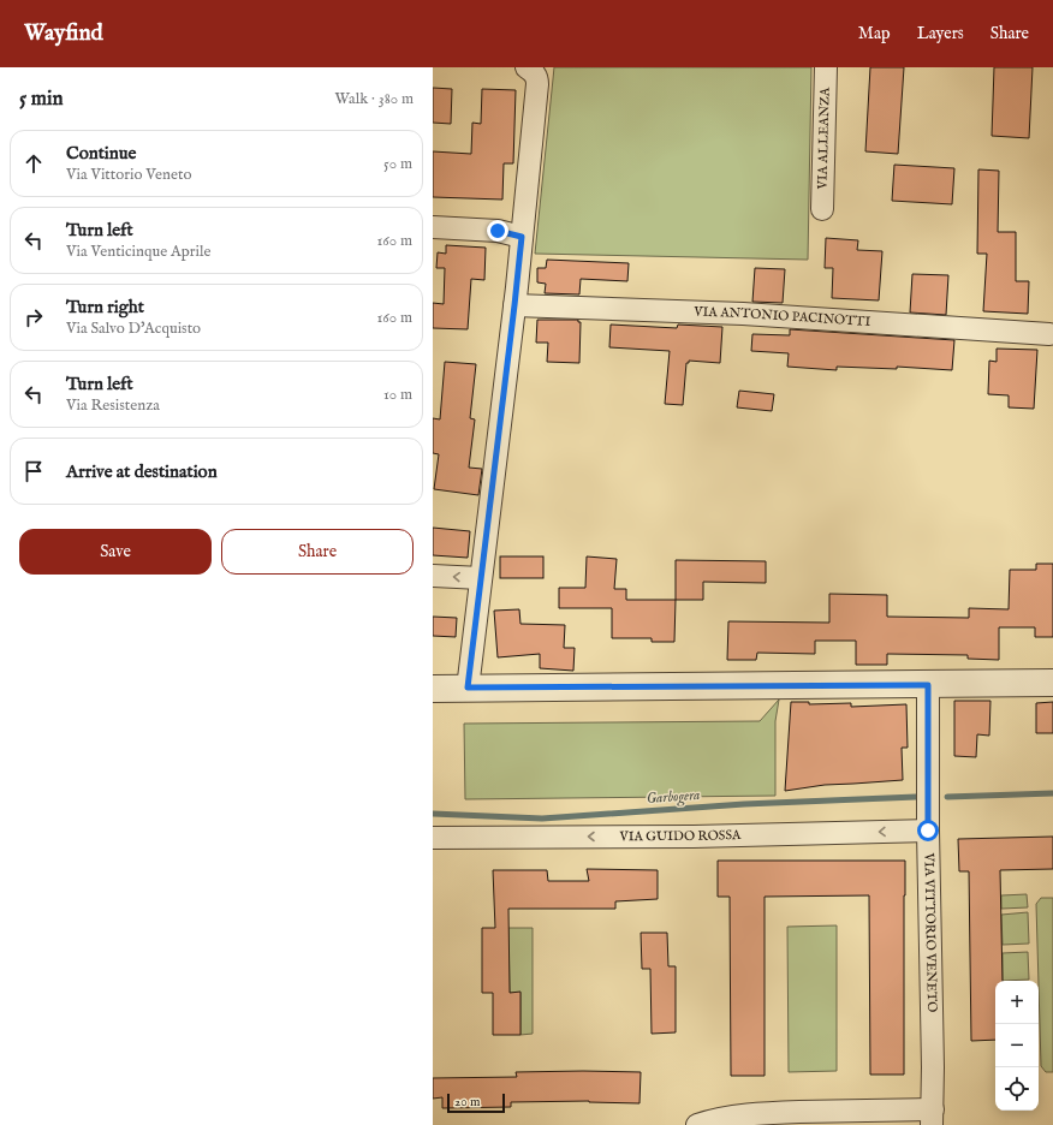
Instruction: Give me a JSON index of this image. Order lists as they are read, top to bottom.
{
  "streets": {
    "street": [
      "VIA ALLEANZA",
      "VIA ANTONIO PACINOTTI",
      "VIA GUIDO ROSSA",
      "VIA VITTORIO VENETO"
    ]
  },
  "crossings": [
    ["VIA GUIDO ROSSA", "VIA VITTORIO VENETO"]
  ],
  "water": ["Garbogera"],
  "scale_bar": "20 m",
  "page": {
    "header": "Wayfind",
    "nav": ["Map", "Layers", "Share"],
    "heading": ["5 min", "Walk · 380 m"],
    "list": [
      ["Continue", "Via Vittorio Veneto", "50 m"],
      ["Turn left", "Via Venticinque Aprile", "160 m"],
      ["Turn right", "Via Salvo D'Acquisto", "160 m"],
      ["Turn left", "Via Resistenza", "10 m"],
      "Arrive at destination"
    ],
    "buttons": ["Save", "Share"],
    "map_buttons": ["+", "−"],
    "scale": "20 m"
  }
}
